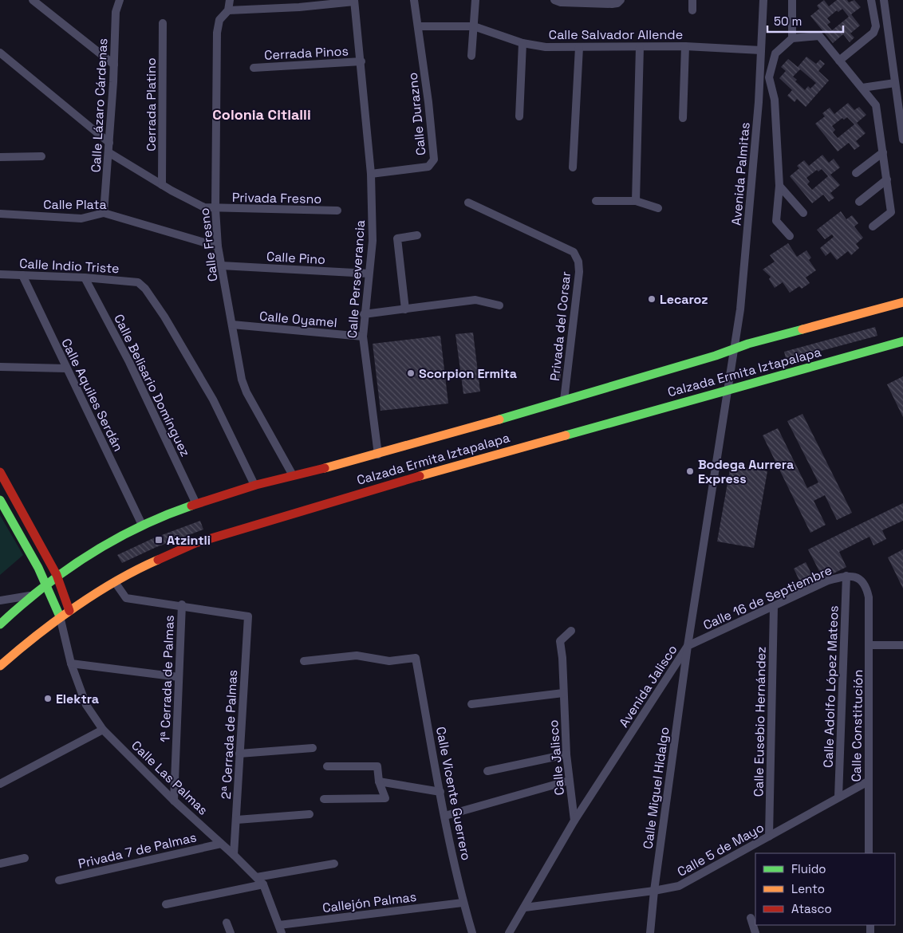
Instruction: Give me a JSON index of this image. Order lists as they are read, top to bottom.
{
  "streets": {
    "main road": ["Calzada Ermita Iztapalapa", "Calle Las Palmas"],
    "street": [
      "Calle Salvador Allende",
      "Cerrada Pinos",
      "Cerrada Platino",
      "Calle Lázaro Cárdenas",
      "Calle Durazno",
      "Avenida Palmitas",
      "Privada Fresno",
      "Calle Plata",
      "Calle Fresno",
      "Calle Pino",
      "Calle Indio Triste",
      "Calle Perseverancia",
      "Calle Oyamel",
      "Privada del Corsar",
      "Calle Belisario Domínguez",
      "Calle Aquiles Serdán",
      "Calle 16 de Septiembre",
      "1ª Cerrada de Palmas",
      "Avenida Jalisco",
      "Calle Adolfo López Mateos",
      "Calle Eusebio Hernández",
      "Calle Constitución",
      "2ª Cerrada de Palmas",
      "Calle Jalisco",
      "Calle Miguel Hidalgo",
      "Calle Vicente Guerrero",
      "Calle 5 de Mayo",
      "Privada 7 de Palmas",
      "Callejón Palmas"
    ]
  },
  "crossings": [
    ["Calle Salvador Allende", "Calle Durazno"],
    ["Calle Salvador Allende", "Avenida Palmitas"],
    ["Cerrada Pinos", "Calle Perseverancia"],
    ["Cerrada Platino", "Privada Fresno"],
    ["Calle Lázaro Cárdenas", "Privada Fresno"],
    ["Calle Lázaro Cárdenas", "Calle Plata"],
    ["Calle Durazno", "Calle Perseverancia"],
    ["Avenida Palmitas", "Calzada Ermita Iztapalapa"],
    ["Avenida Palmitas", "Avenida Jalisco"],
    ["Privada Fresno", "Calle Fresno"],
    ["Calle Plata", "Calle Fresno"],
    ["Calle Fresno", "Calle Pino"],
    ["Calle Fresno", "Calle Oyamel"],
    ["Calle Fresno", "Calzada Ermita Iztapalapa"],
    ["Calle Pino", "Calle Perseverancia"],
    ["Calle Indio Triste", "Calzada Ermita Iztapalapa"],
    ["Calle Indio Triste", "Calle Belisario Domínguez"],
    ["Calle Indio Triste", "Calle Aquiles Serdán"],
    ["Calle Perseverancia", "Calle Oyamel"],
    ["Calle Perseverancia", "Calzada Ermita Iztapalapa"],
    ["Privada del Corsar", "Calzada Ermita Iztapalapa"],
    ["Calzada Ermita Iztapalapa", "Calle Belisario Domínguez"],
    ["Calzada Ermita Iztapalapa", "Calle Aquiles Serdán"],
    ["Calzada Ermita Iztapalapa", "Avenida Jalisco"],
    ["Calzada Ermita Iztapalapa", "Calle Las Palmas"],
    ["Calle 16 de Septiembre", "Avenida Jalisco"],
    ["Calle 16 de Septiembre", "Calle Adolfo López Mateos"],
    ["Calle 16 de Septiembre", "Calle Eusebio Hernández"],
    ["Calle 16 de Septiembre", "Calle Constitución"],
    ["Calle 16 de Septiembre", "Calle Miguel Hidalgo"],
    ["1ª Cerrada de Palmas", "2ª Cerrada de Palmas"],
    ["1ª Cerrada de Palmas", "Calle Las Palmas"],
    ["Avenida Jalisco", "Calle Jalisco"],
    ["Avenida Jalisco", "Calle Miguel Hidalgo"],
    ["Avenida Jalisco", "Calle 5 de Mayo"],
    ["Calle Adolfo López Mateos", "Calle 5 de Mayo"],
    ["Calle Eusebio Hernández", "Calle 5 de Mayo"],
    ["Calle Constitución", "Calle 5 de Mayo"],
    ["2ª Cerrada de Palmas", "Calle Las Palmas"],
    ["Calle Las Palmas", "Privada 7 de Palmas"],
    ["Calle Las Palmas", "Callejón Palmas"],
    ["Calle Miguel Hidalgo", "Calle 5 de Mayo"],
    ["Calle Vicente Guerrero", "Callejón Palmas"]
  ],
  "districts": ["Colonia Citlalli"],
  "places": {
    "other": [
      "Lecaroz",
      "Scorpion Ermita",
      "Bodega Aurrera Express",
      "Elektra"
    ],
    "transit": ["Atzintli"]
  },
  "legend": ["Fluido", "Lento", "Atasco"],
  "scale_bar": "50 m"
}
